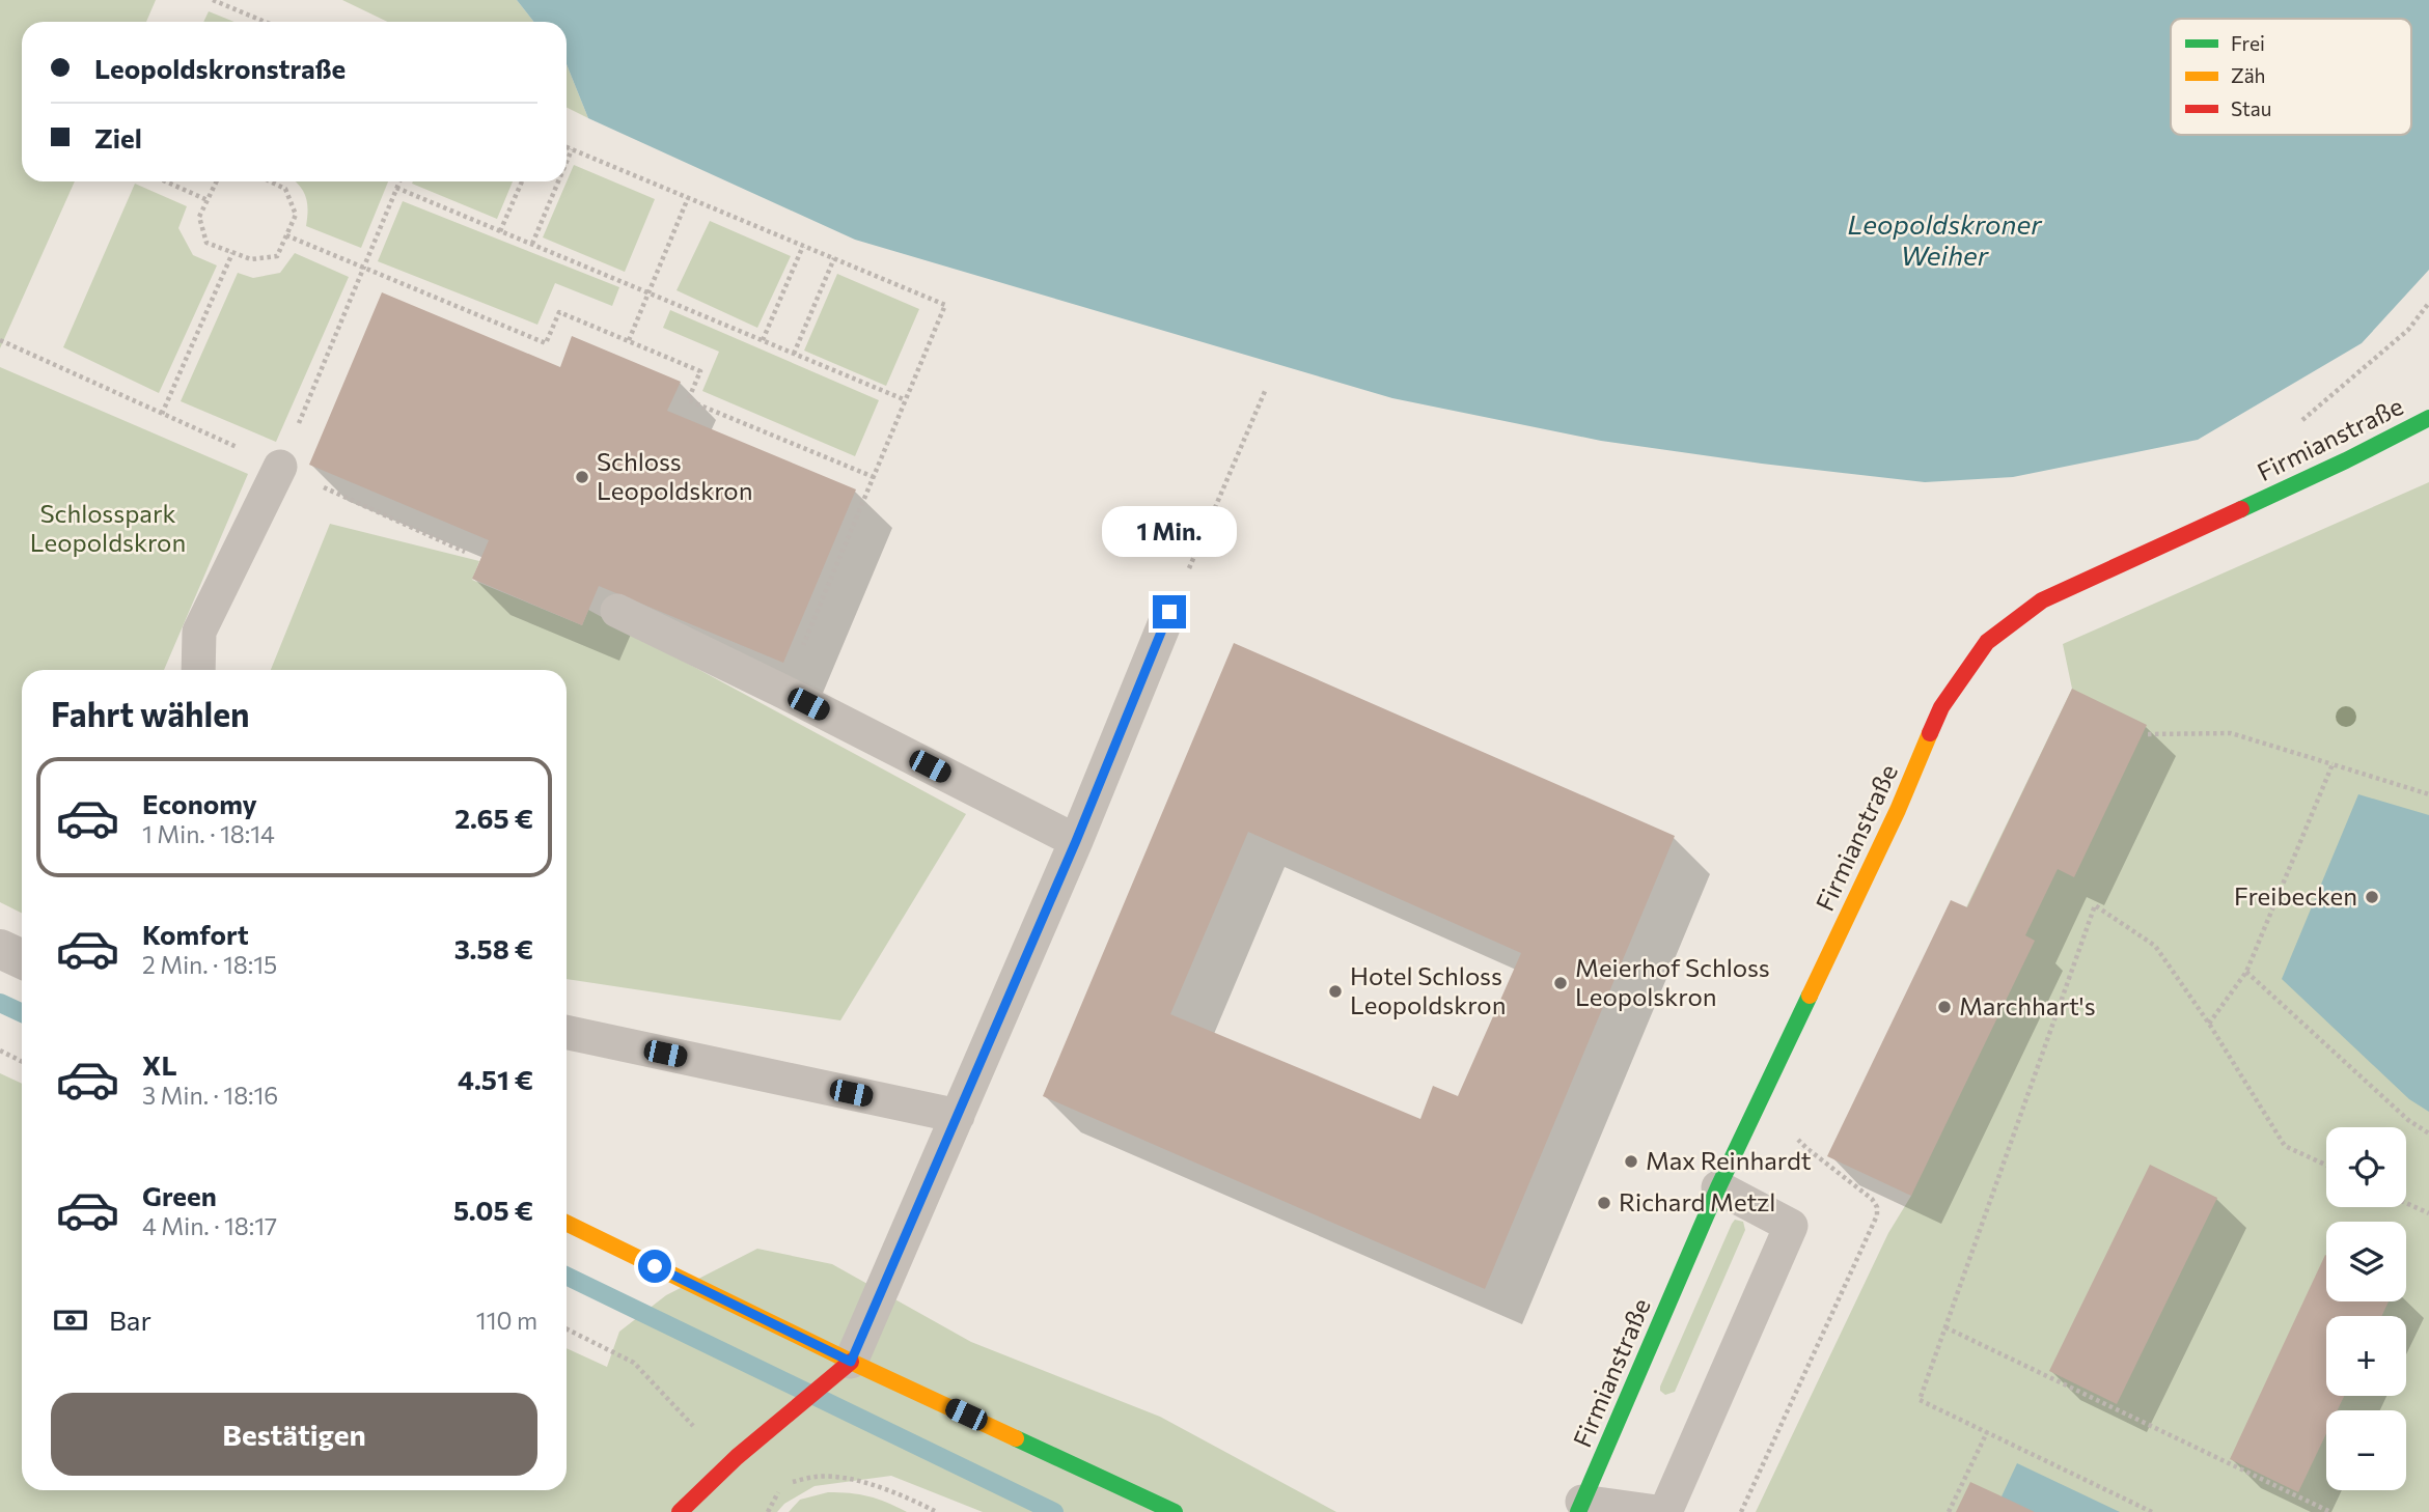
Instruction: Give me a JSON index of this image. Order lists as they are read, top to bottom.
{
  "streets": {
    "street": ["Firmianstraße"]
  },
  "water": ["Leopoldskroner Weiher"],
  "parks": ["Schlosspark Leopoldskron"],
  "places": [
    "Schloss Leopoldskron",
    "Freibecken",
    "Meierhof Schloss Leopolskron",
    "Hotel Schloss Leopoldskron",
    "Marchhart's",
    "Max Reinhardt",
    "Richard Metzl"
  ],
  "legend": ["Frei", "Zäh", "Stau"],
  "page": {
    "banner": ["Leopoldskronstraße", "Ziel"],
    "bubble": "1 Min.",
    "heading": "Fahrt wählen",
    "list": [
      {
        "name": "Economy",
        "note": "1 Min. · 18:14",
        "value": "2.65 €"
      },
      {
        "name": "Komfort",
        "note": "2 Min. · 18:15",
        "value": "3.58 €"
      },
      {
        "name": "XL",
        "note": "3 Min. · 18:16",
        "value": "4.51 €"
      },
      {
        "name": "Green",
        "note": "4 Min. · 18:17",
        "value": "5.05 €"
      }
    ],
    "map_buttons": ["+", "−"],
    "pay": ["Bar", "110 m"],
    "buttons": "Bestätigen"
  }
}
